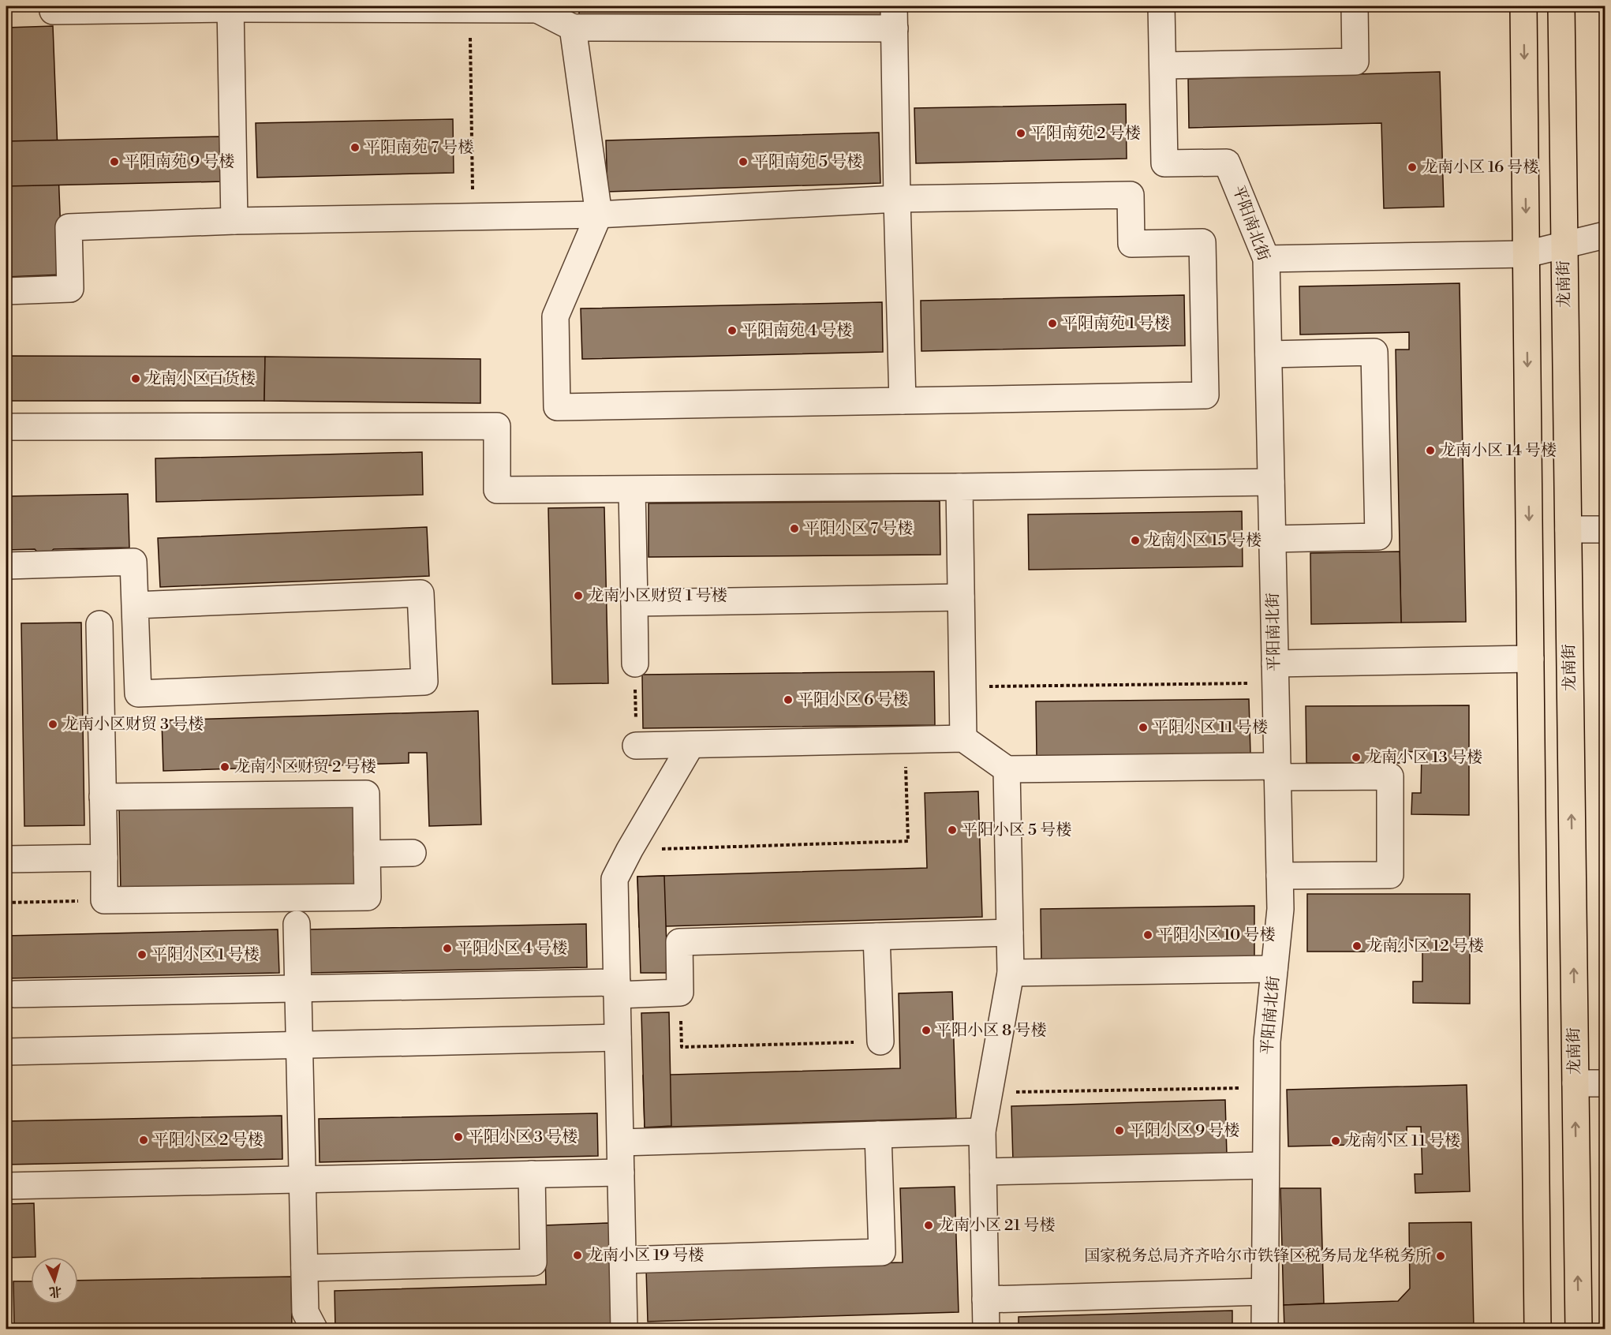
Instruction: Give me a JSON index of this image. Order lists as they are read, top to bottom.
{
  "streets": {
    "main road": ["龙南街"],
    "street": ["平阳南北街"]
  },
  "places": [
    "平阳南苑 2 号楼",
    "平阳南苑 7 号楼",
    "平阳南苑 9 号楼",
    "平阳南苑 5 号楼",
    "龙南小区 16 号楼",
    "平阳南苑 1 号楼",
    "平阳南苑 4 号楼",
    "龙南小区百货楼",
    "龙南小区 14 号楼",
    "平阳小区 7 号楼",
    "龙南小区 15 号楼",
    "龙南小区财贸 1 号楼",
    "平阳小区 6 号楼",
    "龙南小区财贸 3 号楼",
    "平阳小区 11 号楼",
    "龙南小区 13 号楼",
    "龙南小区财贸 2 号楼",
    "平阳小区 5 号楼",
    "平阳小区 10 号楼",
    "龙南小区 12 号楼",
    "平阳小区 4 号楼",
    "平阳小区 1 号楼",
    "平阳小区 8 号楼",
    "平阳小区 9 号楼",
    "平阳小区 3 号楼",
    "平阳小区 2 号楼",
    "龙南小区 11 号楼",
    "龙南小区 21 号楼",
    "龙南小区 19 号楼",
    "国家税务总局齐齐哈尔市铁锋区税务局龙华税务所"
  ],
  "north": "bottom"
}
